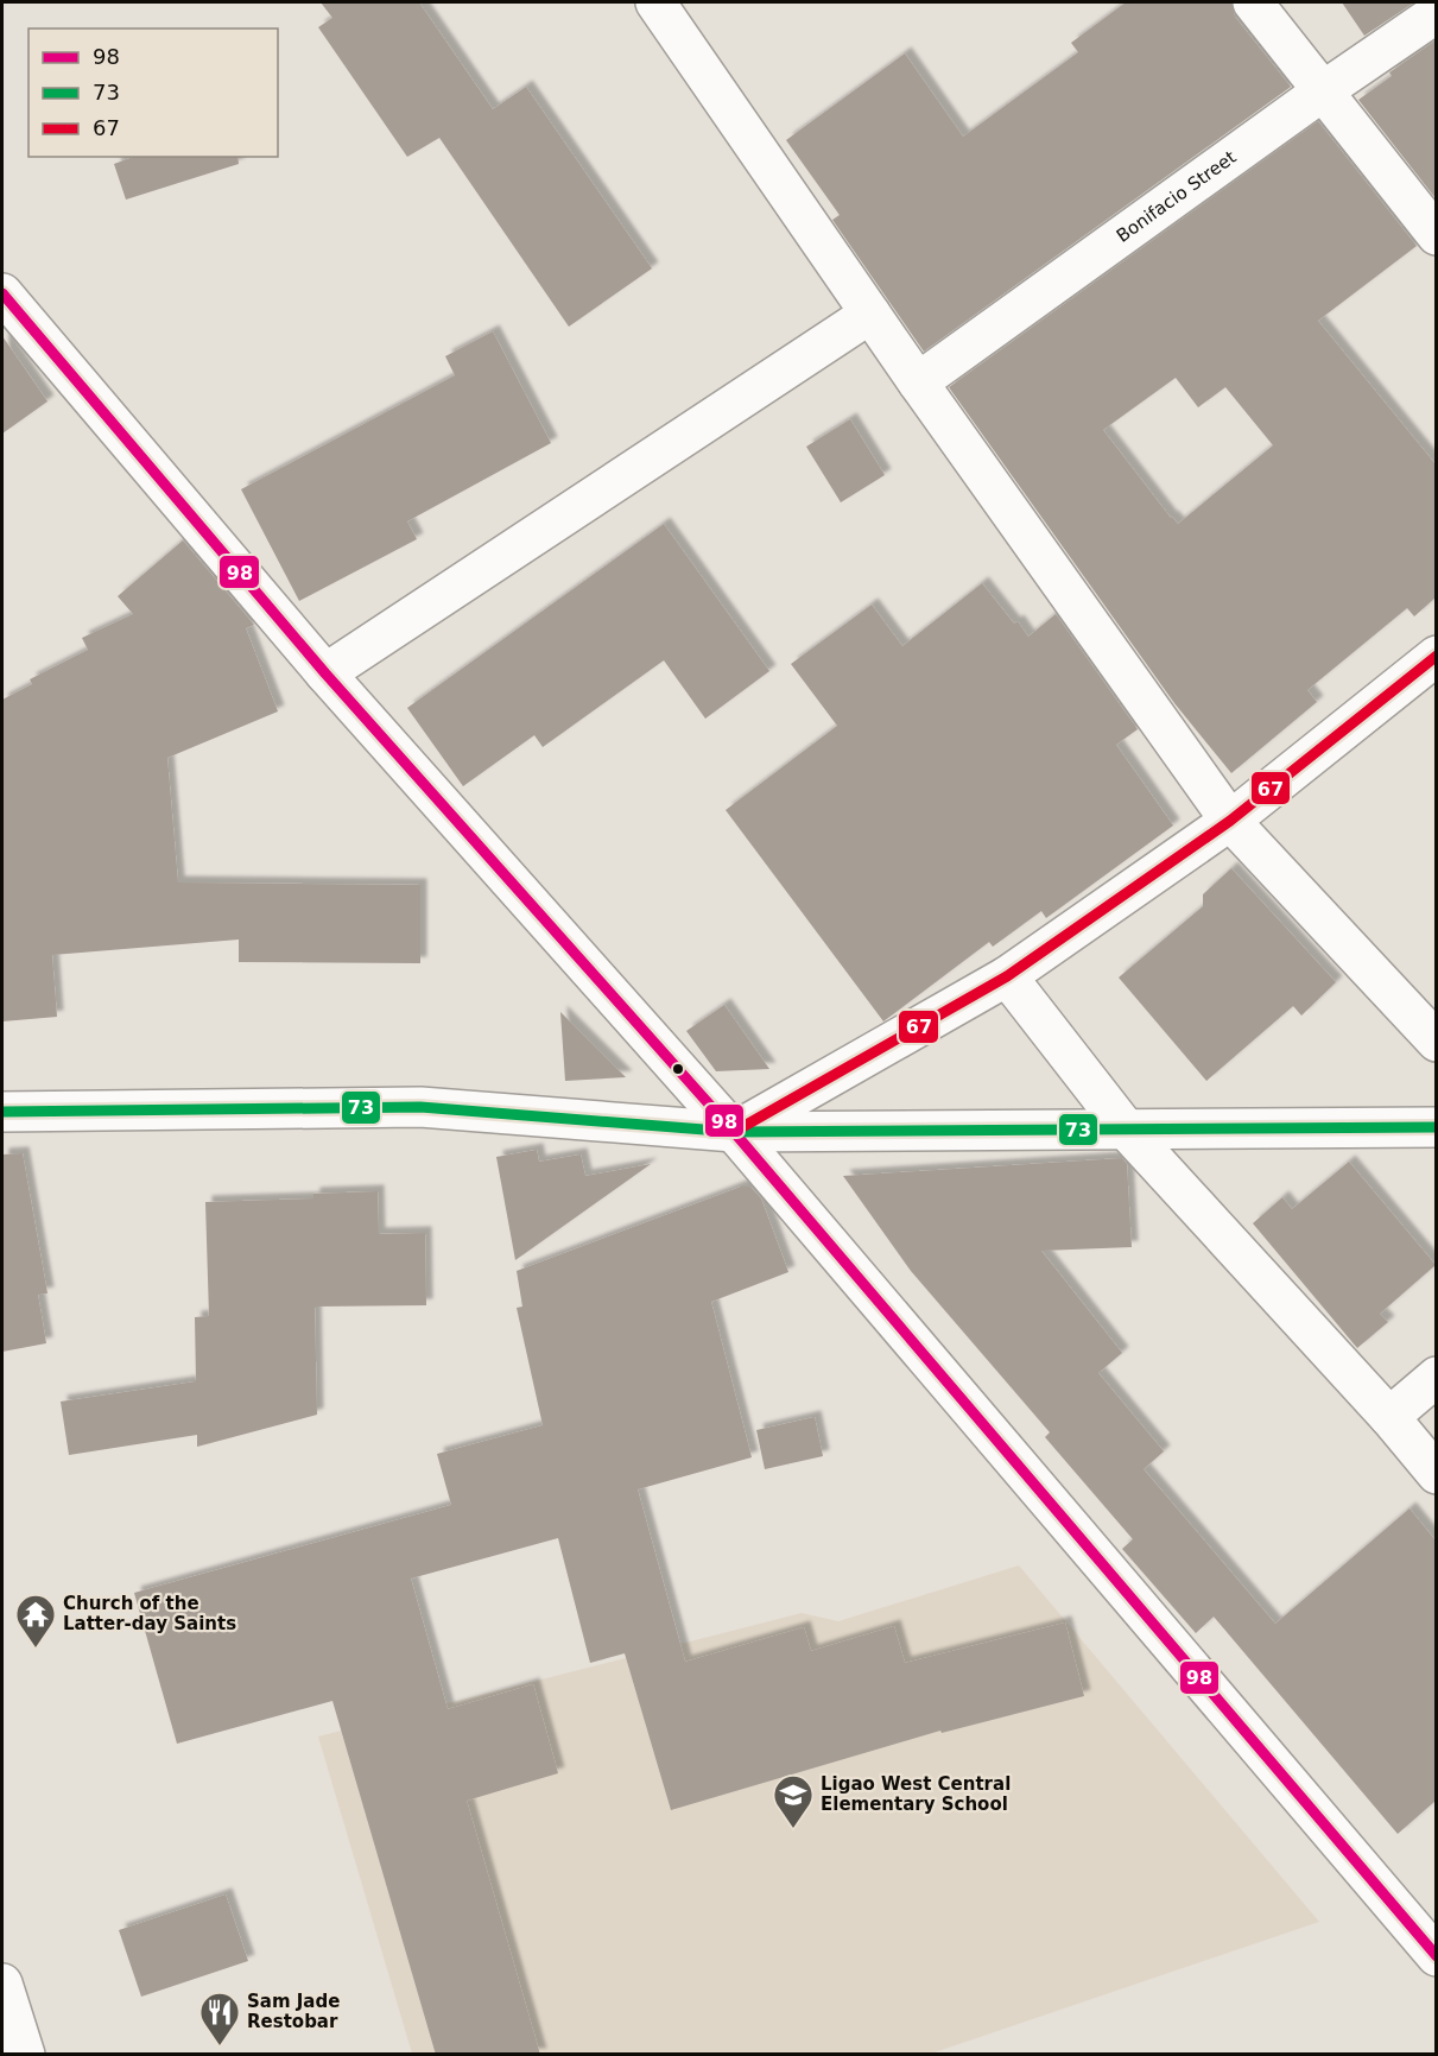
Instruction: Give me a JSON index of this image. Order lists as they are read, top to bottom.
{
  "streets": {
    "main road": ["Bonifacio Street"]
  },
  "places": {
    "temple": ["Church of the Latter-day Saints"],
    "school or university": ["Ligao West Central Elementary School"],
    "restaurant": ["Sam Jade Restobar"]
  },
  "lines": ["transit line 98", "transit line 67", "transit line 73"],
  "legend": ["98", "73", "67"]
}
